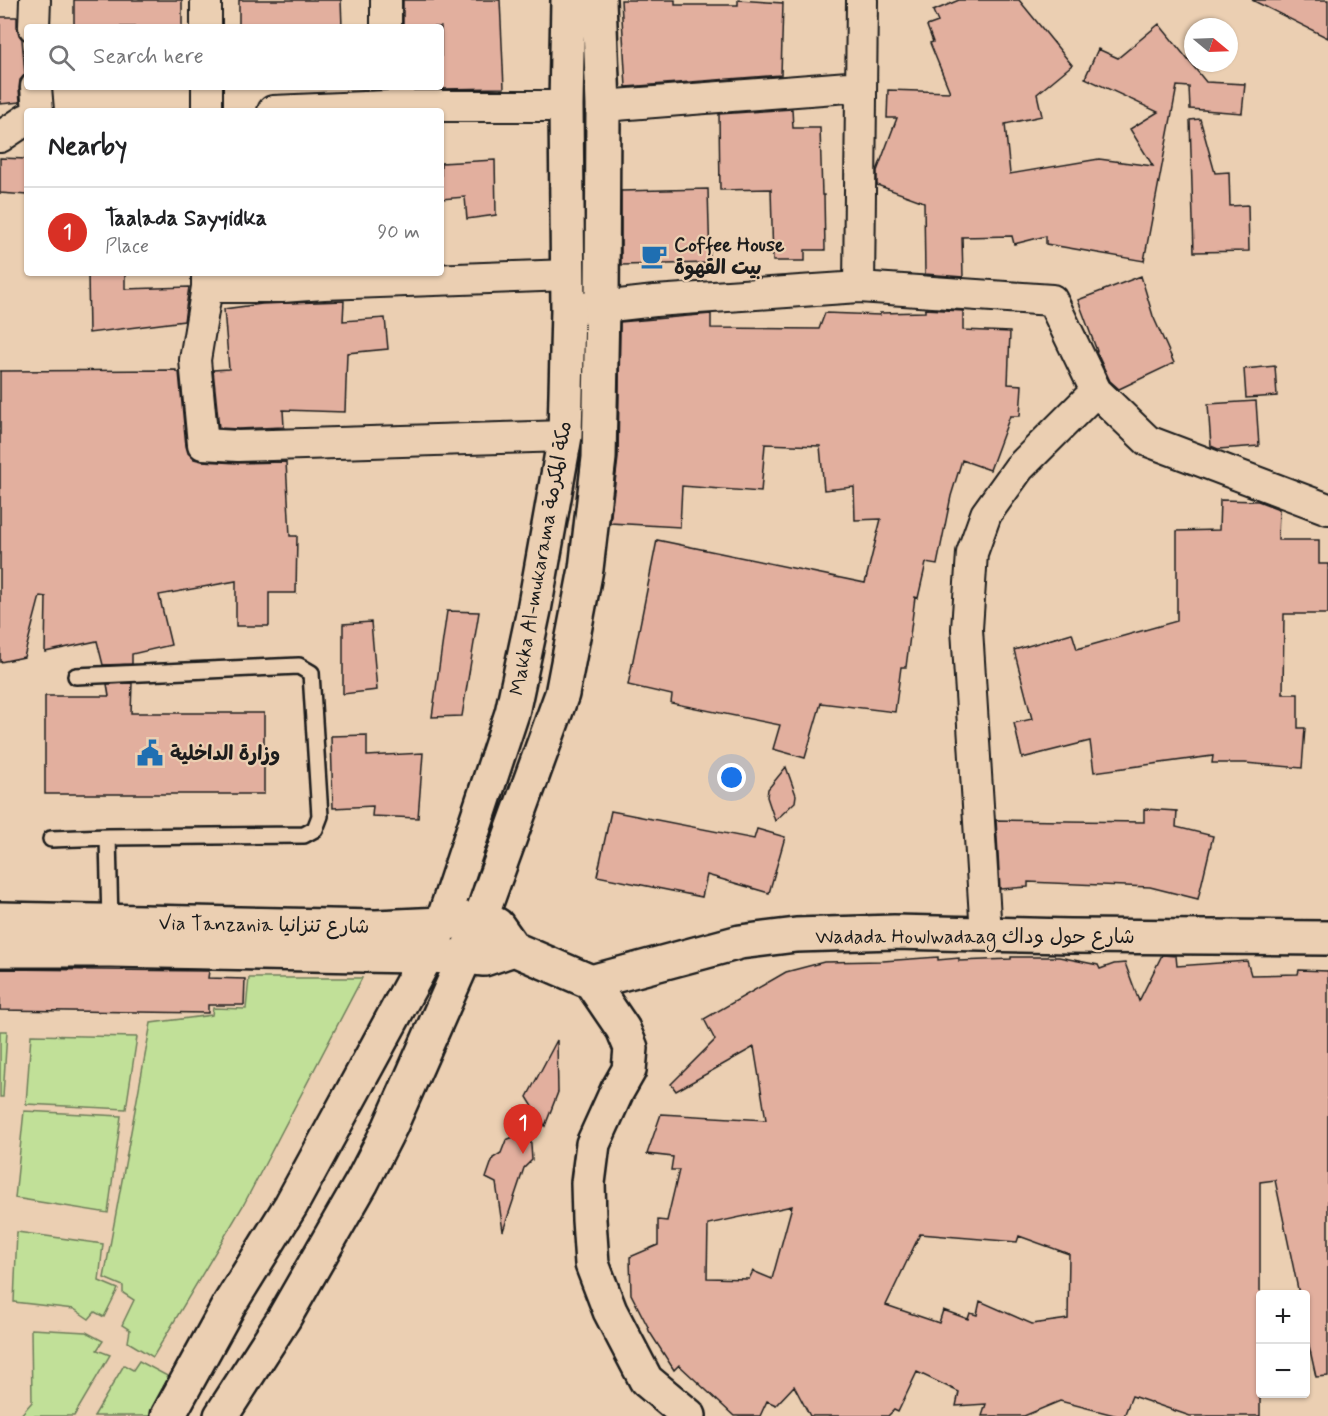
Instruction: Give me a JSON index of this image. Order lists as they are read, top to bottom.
{
  "streets": {
    "main road": ["Makka Al-mukarama مكة المكرمة", "Via Tanzania شارع تنزانيا", "Wadada Howlwadaag شارع حول وداك"]
  },
  "crossings": [
    ["Makka Al-mukarama مكة المكرمة", "Via Tanzania شارع تنزانيا"]
  ],
  "places": {
    "cafe": ["Coffee House بيت القهوة"],
    "public building": ["وزارة الداخلية"]
  },
  "north": "right",
  "page": {
    "search": "Search here",
    "heading": "Nearby",
    "list": [
      {
        "mark": "1",
        "name": "Taalada Sayyidka",
        "note": "Place",
        "value": "90 m"
      }
    ],
    "pins": "1",
    "map_buttons": ["+", "−"]
  }
}
